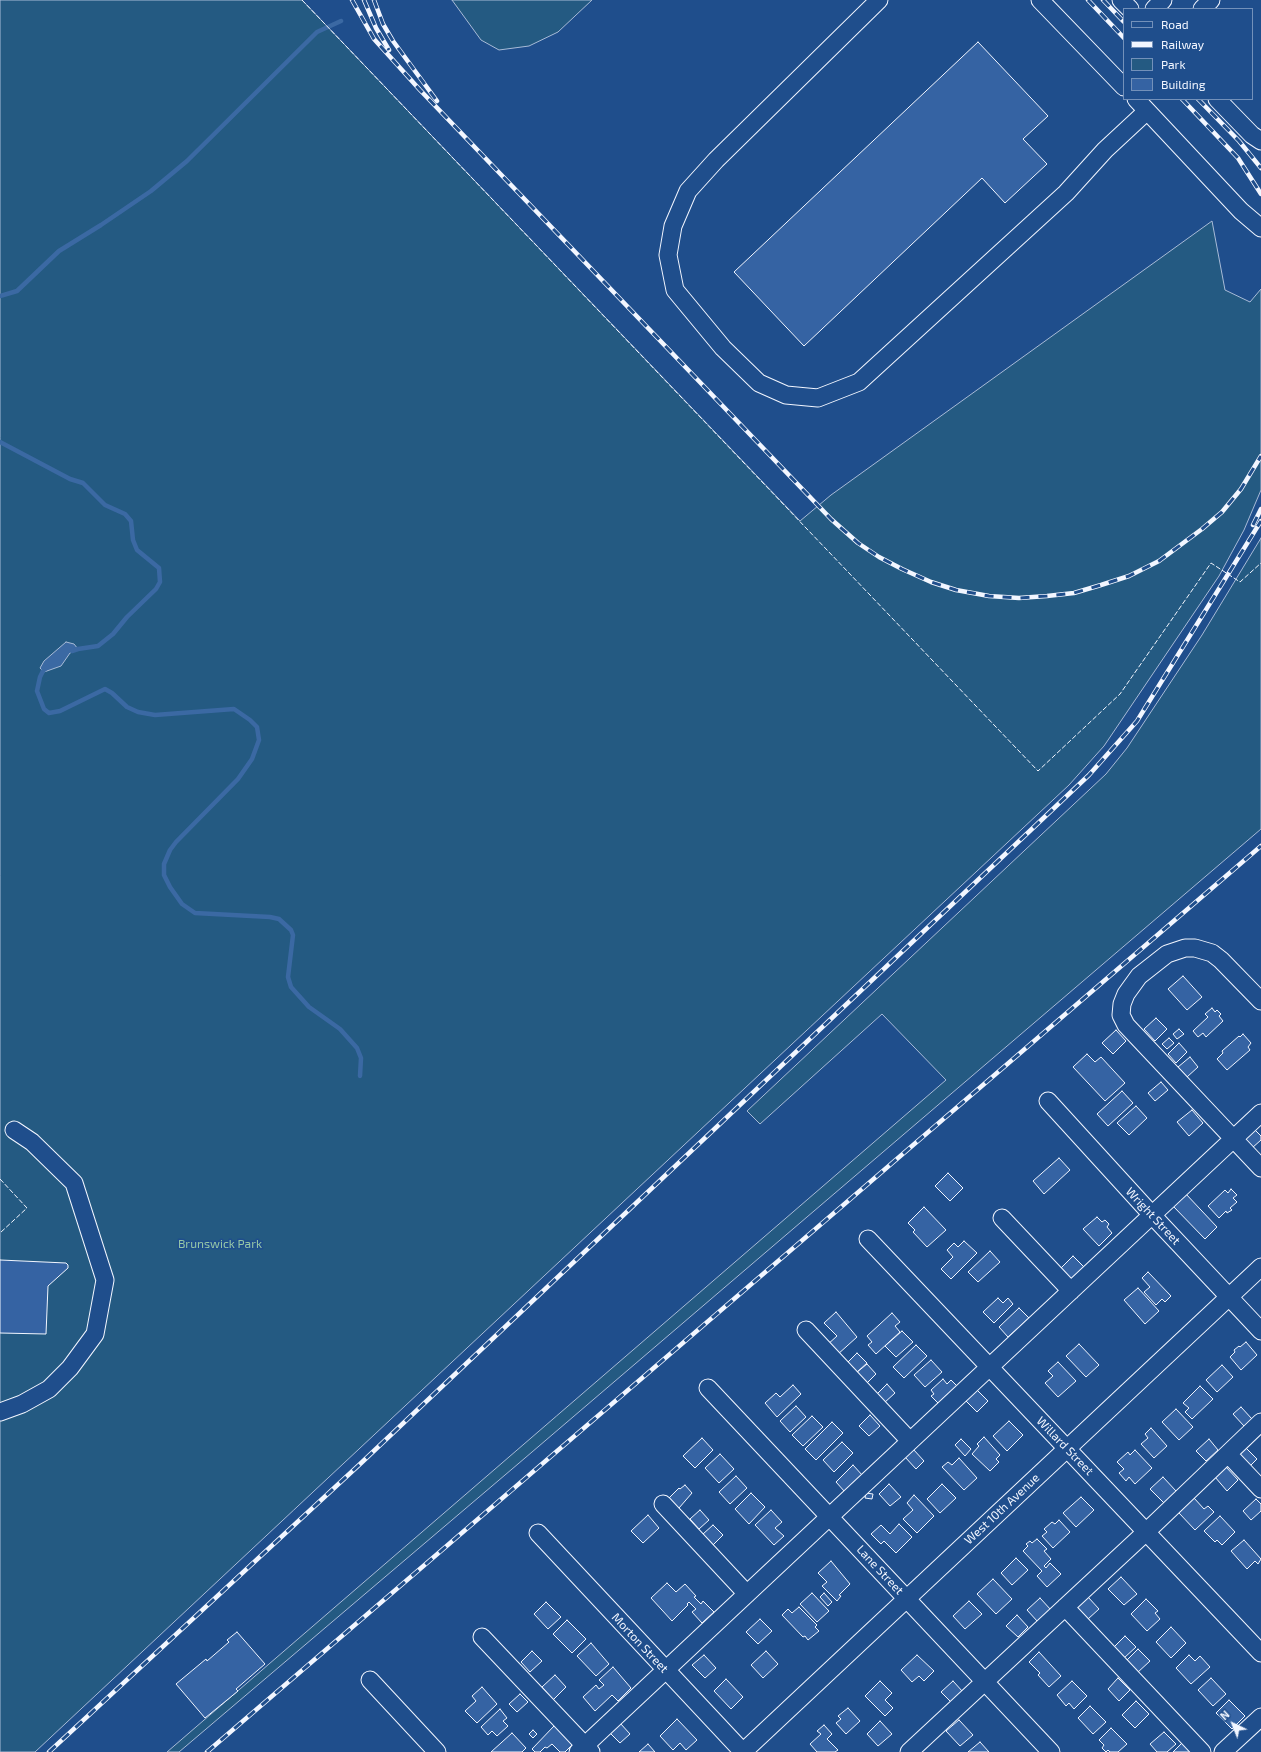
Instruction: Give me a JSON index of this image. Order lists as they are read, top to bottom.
{
  "streets": {
    "street": [
      "Wright Street",
      "Willard Street",
      "West 10th Avenue",
      "Lane Street",
      "Morton Street"
    ]
  },
  "crossings": [
    ["Wright Street", "West 10th Avenue"],
    ["Willard Street", "West 10th Avenue"],
    ["West 10th Avenue", "Lane Street"],
    ["West 10th Avenue", "Morton Street"]
  ],
  "parks": ["Brunswick Park"],
  "legend": [
    "Road",
    "Railway",
    "Park",
    "Building"
  ],
  "north": "top left"
}
